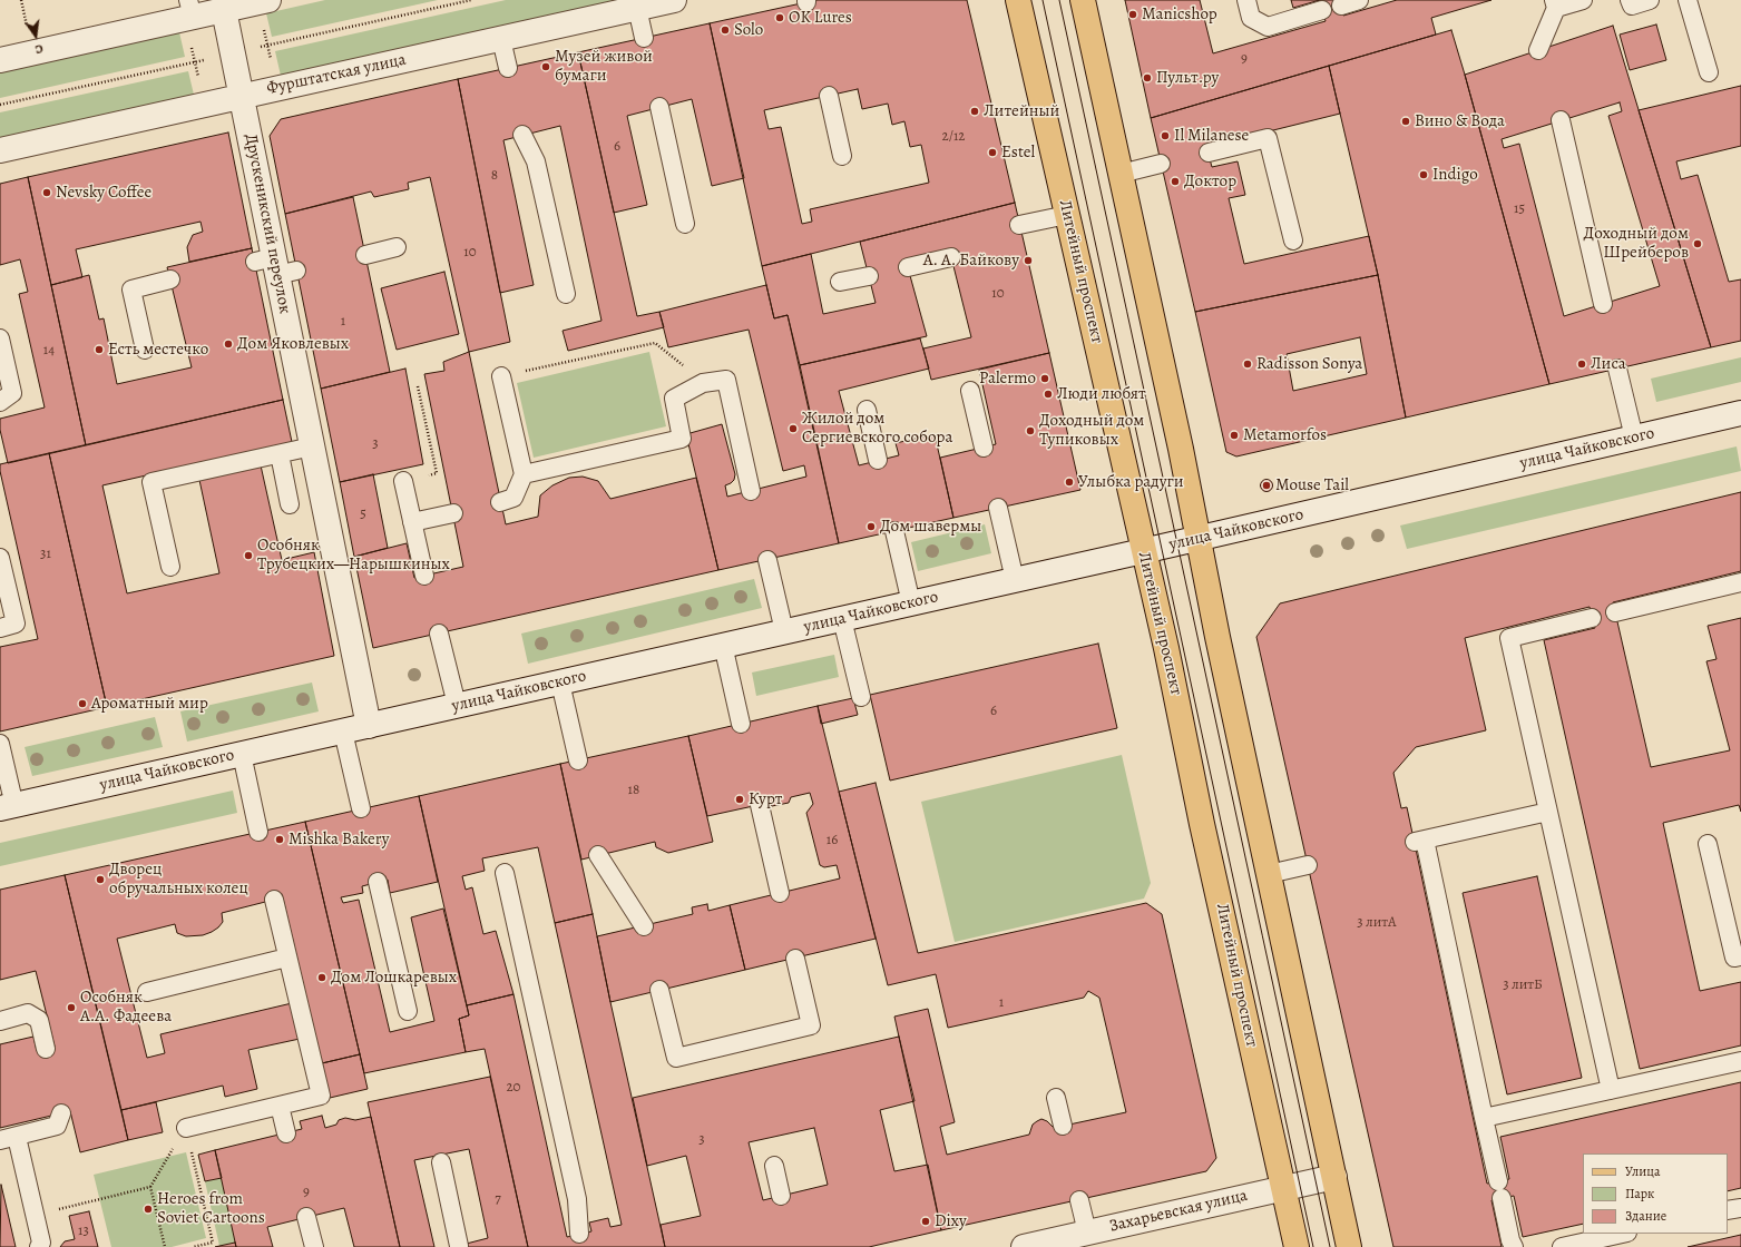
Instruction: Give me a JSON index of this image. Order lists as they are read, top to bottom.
{
  "streets": {
    "main road": ["Литейный проспект"],
    "street": [
      "Фурштатская улица",
      "Друскеникский переулок",
      "улица Чайковского",
      "Захарьевская улица"
    ]
  },
  "crossings": [
    ["Фурштатская улица", "Друскеникский переулок"],
    ["Друскеникский переулок", "улица Чайковского"],
    ["Литейный проспект", "улица Чайковского"],
    ["Литейный проспект", "Захарьевская улица"]
  ],
  "places": [
    "Manicshop",
    "OK Lures",
    "Solo",
    "Музей живой бумаги",
    "Пульт.ру",
    "Литейный",
    "Вино & Вода",
    "Il Milanese",
    "Estel",
    "Indigo",
    "Доктор",
    "Nevsky Coffee",
    "Доходный дом Шрейберов",
    "А. А. Байкову",
    "Дом Яковлевых",
    "Есть местечко",
    "Radisson Sonya",
    "Лиса",
    "Palermo",
    "Люди любят",
    "Жилой дом Сергиевского собора",
    "Доходный дом Тупиковых",
    "Metamorfos",
    "Улыбка радуги",
    "Mouse Tail",
    "Дом шавермы",
    "Особняк Трубецких—Нарышкиных",
    "Ароматный мир",
    "Курт",
    "Mishka Bakery",
    "Дворец обручальных колец",
    "Дом Лошкаревых",
    "Особняк А.А. Фадеева",
    "Heroes from Soviet Cartoons",
    "Dixy"
  ],
  "house_numbers": [
    "9",
    "2/12",
    "6",
    "8",
    "15",
    "10",
    "10",
    "1",
    "14",
    "3",
    "5",
    "31",
    "6",
    "18",
    "16",
    "3 литА",
    "3 литБ",
    "1",
    "20",
    "3",
    "9",
    "7",
    "13"
  ],
  "legend": ["Улица", "Парк", "Здание"],
  "north": "bottom"
}
